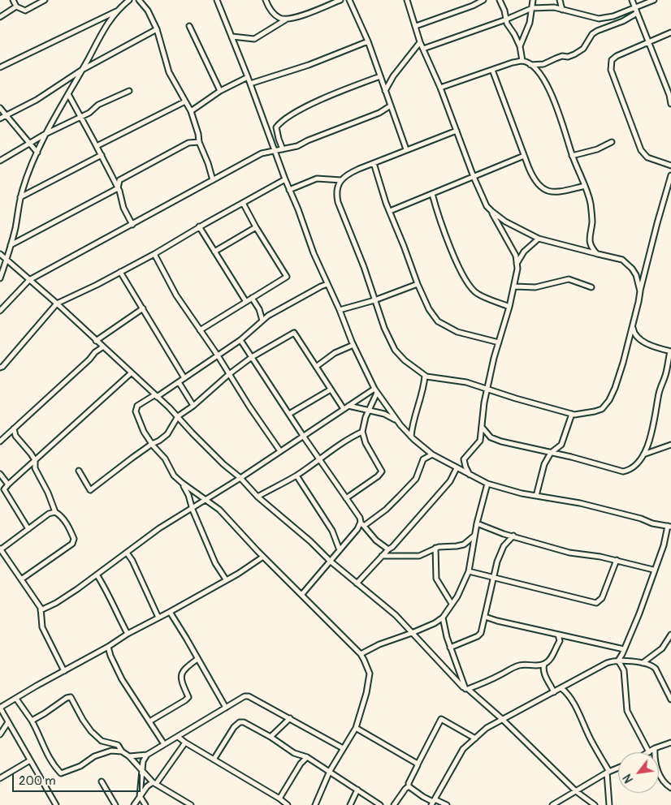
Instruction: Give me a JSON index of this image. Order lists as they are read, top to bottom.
{
  "scale_bar": "200 m",
  "north": "bottom left"
}
